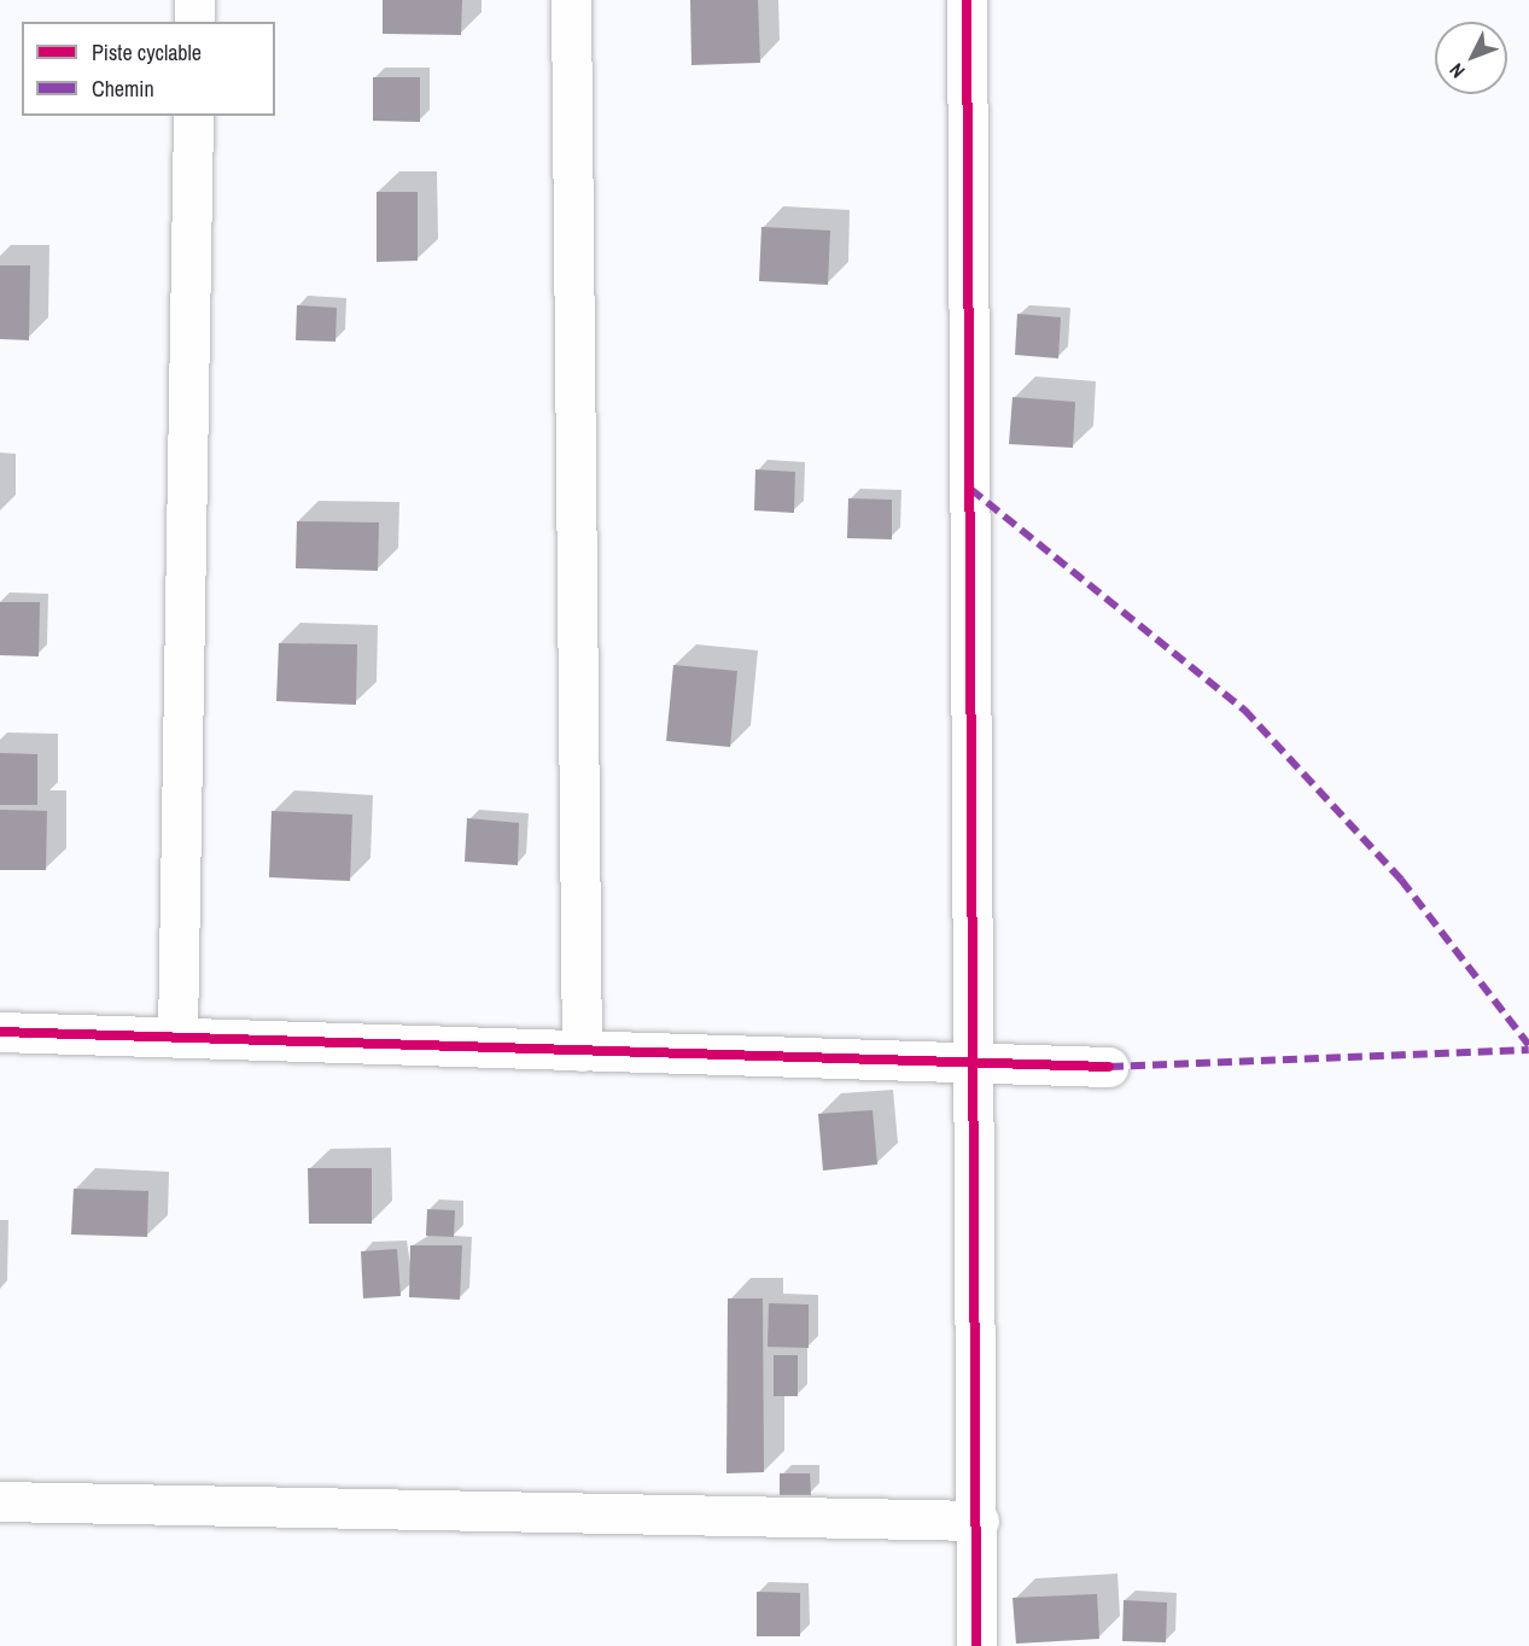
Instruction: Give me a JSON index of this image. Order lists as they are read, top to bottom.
{
  "legend": ["Piste cyclable", "Chemin"],
  "north": "bottom left"
}
